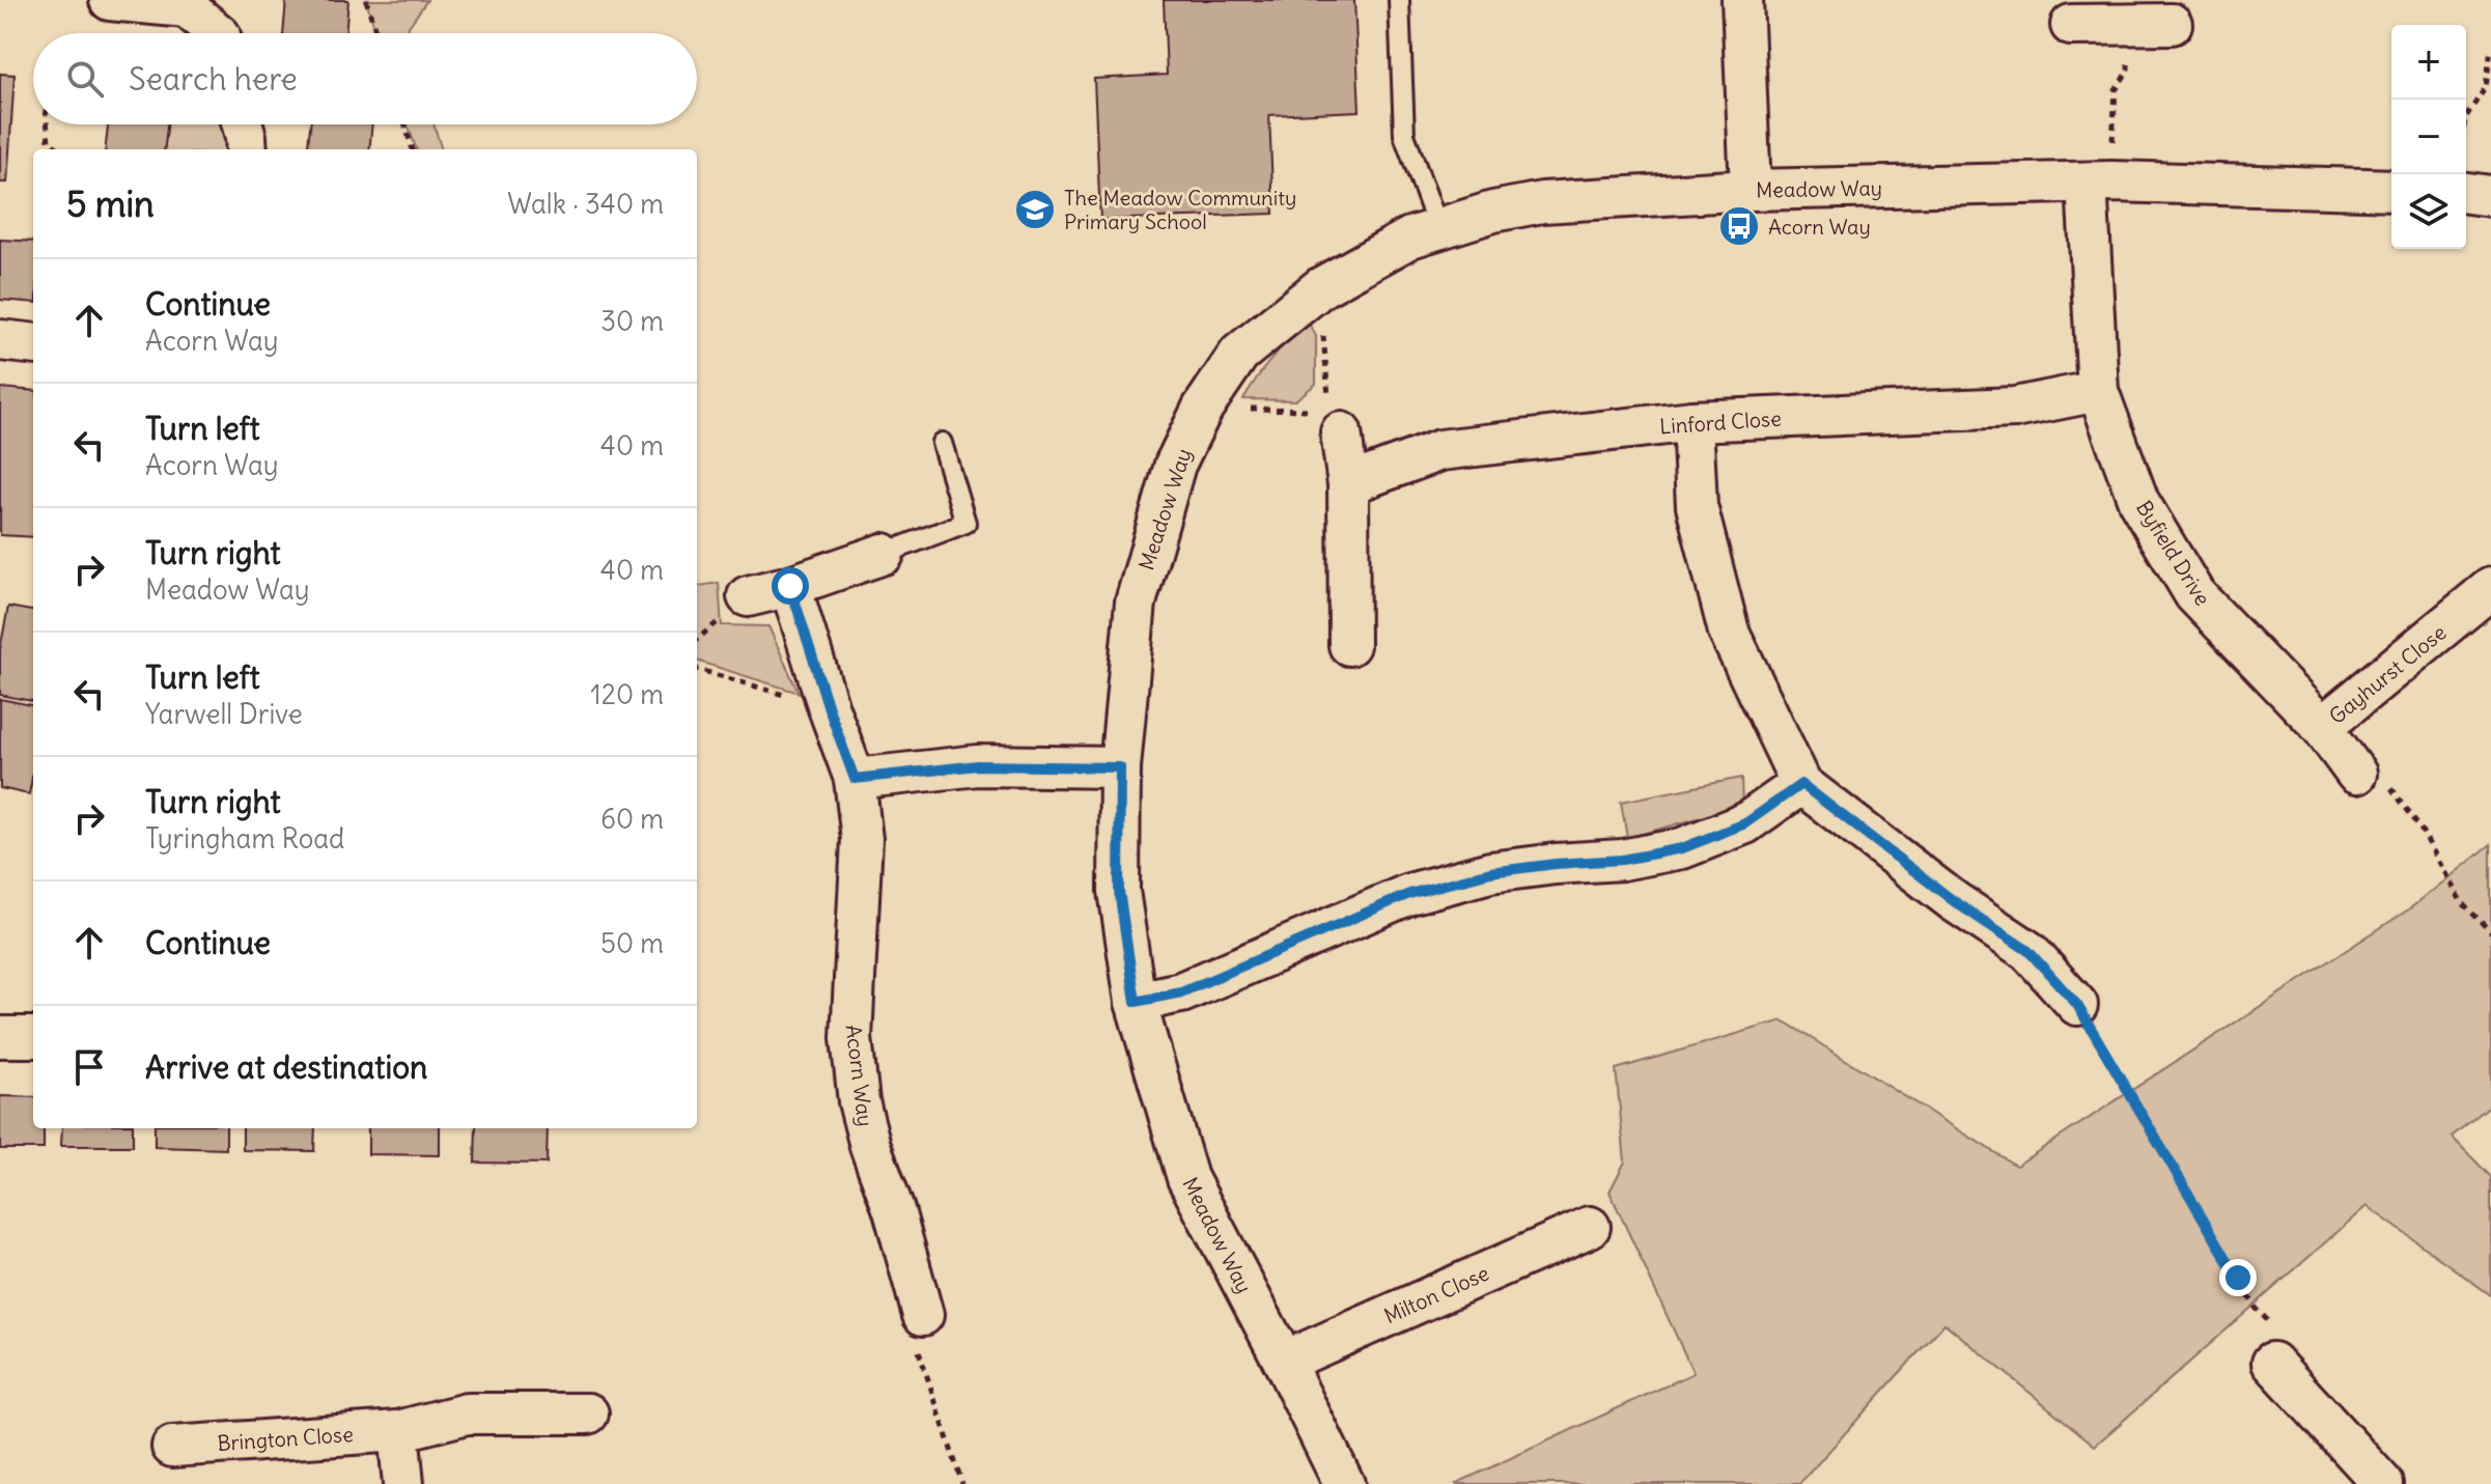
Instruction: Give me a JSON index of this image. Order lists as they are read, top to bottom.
{
  "streets": {
    "street": [
      "Meadow Way",
      "Linford Close",
      "Byfield Drive",
      "Gayhurst Close",
      "Acorn Way",
      "Milton Close",
      "Brington Close"
    ]
  },
  "crossings": [
    ["Meadow Way", "Byfield Drive"],
    ["Meadow Way", "Milton Close"],
    ["Linford Close", "Byfield Drive"],
    ["Byfield Drive", "Gayhurst Close"]
  ],
  "places": {
    "school or university": ["The Meadow Community Primary School"],
    "bus stop": ["Acorn Way"]
  },
  "page": {
    "map_buttons": ["+", "−"],
    "search": "Search here",
    "heading": ["5 min", "Walk · 340 m"],
    "list": [
      ["Continue", "Acorn Way", "30 m"],
      ["Turn left", "Acorn Way", "40 m"],
      ["Turn right", "Meadow Way", "40 m"],
      ["Turn left", "Yarwell Drive", "120 m"],
      ["Turn right", "Tyringham Road", "60 m"],
      ["Continue", "50 m"],
      "Arrive at destination"
    ]
  }
}
